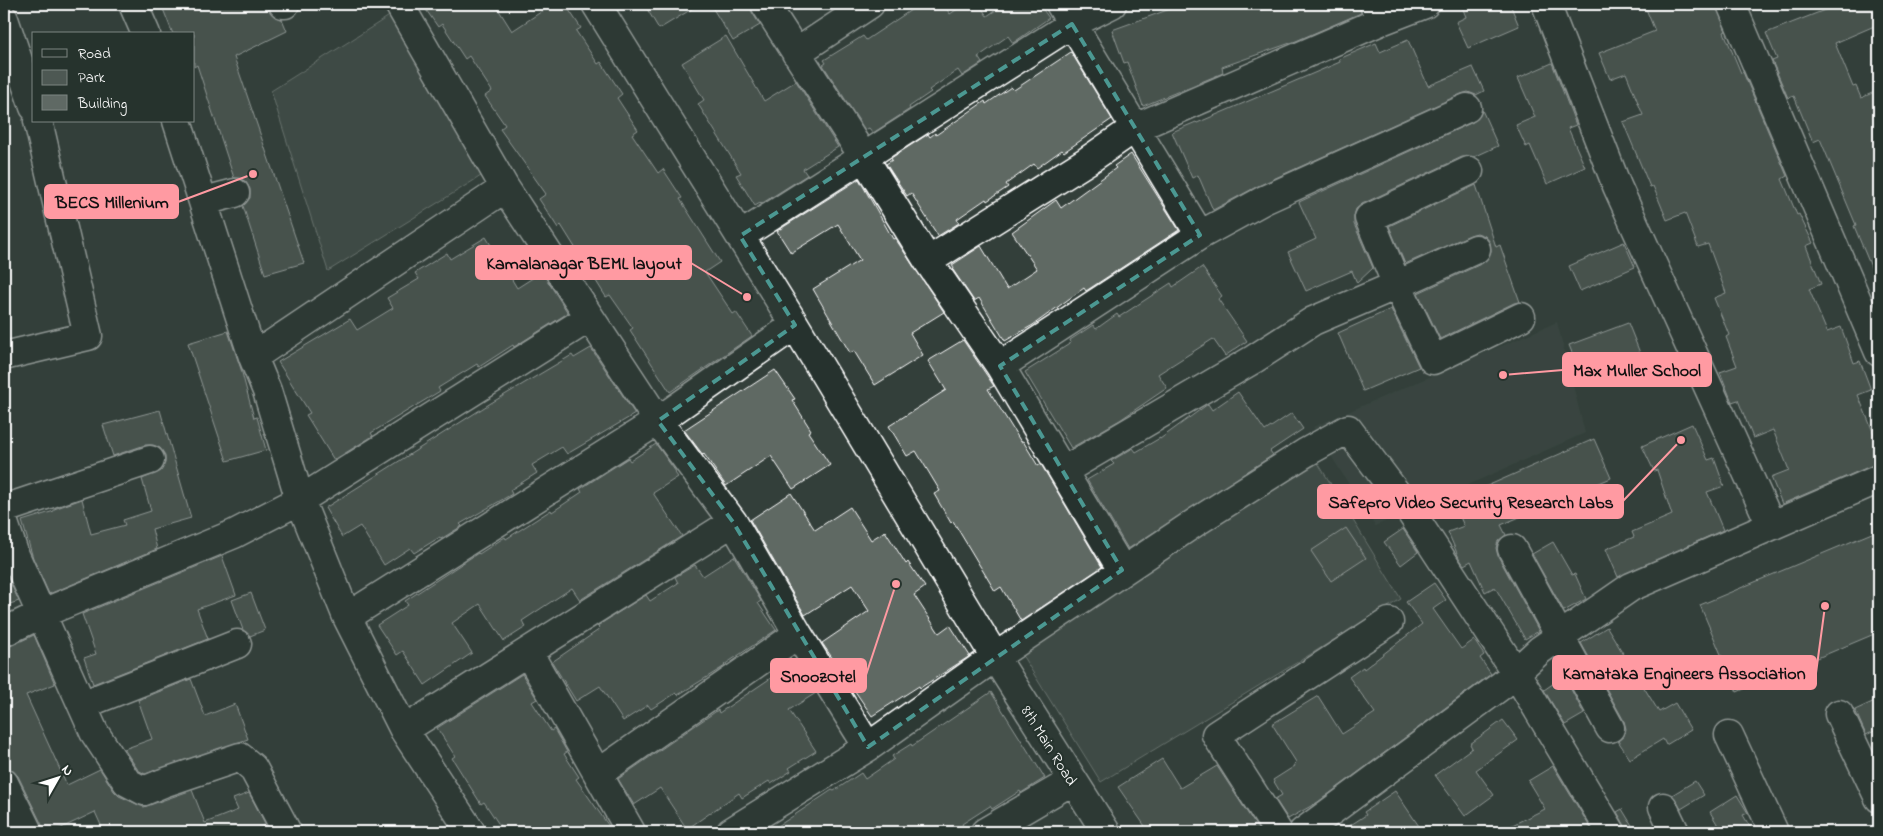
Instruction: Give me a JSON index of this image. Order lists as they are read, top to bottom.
{
  "streets": {
    "street": ["8th Main Road"]
  },
  "places": [
    "BECS Millenium",
    "Kamalanagar BEML layout",
    "Max Muller School",
    "Safepro Video Security Research Labs",
    "SnoozOtel",
    "Karnataka Engineers Association"
  ],
  "legend": ["Road", "Park", "Building"],
  "north": "top right"
}
